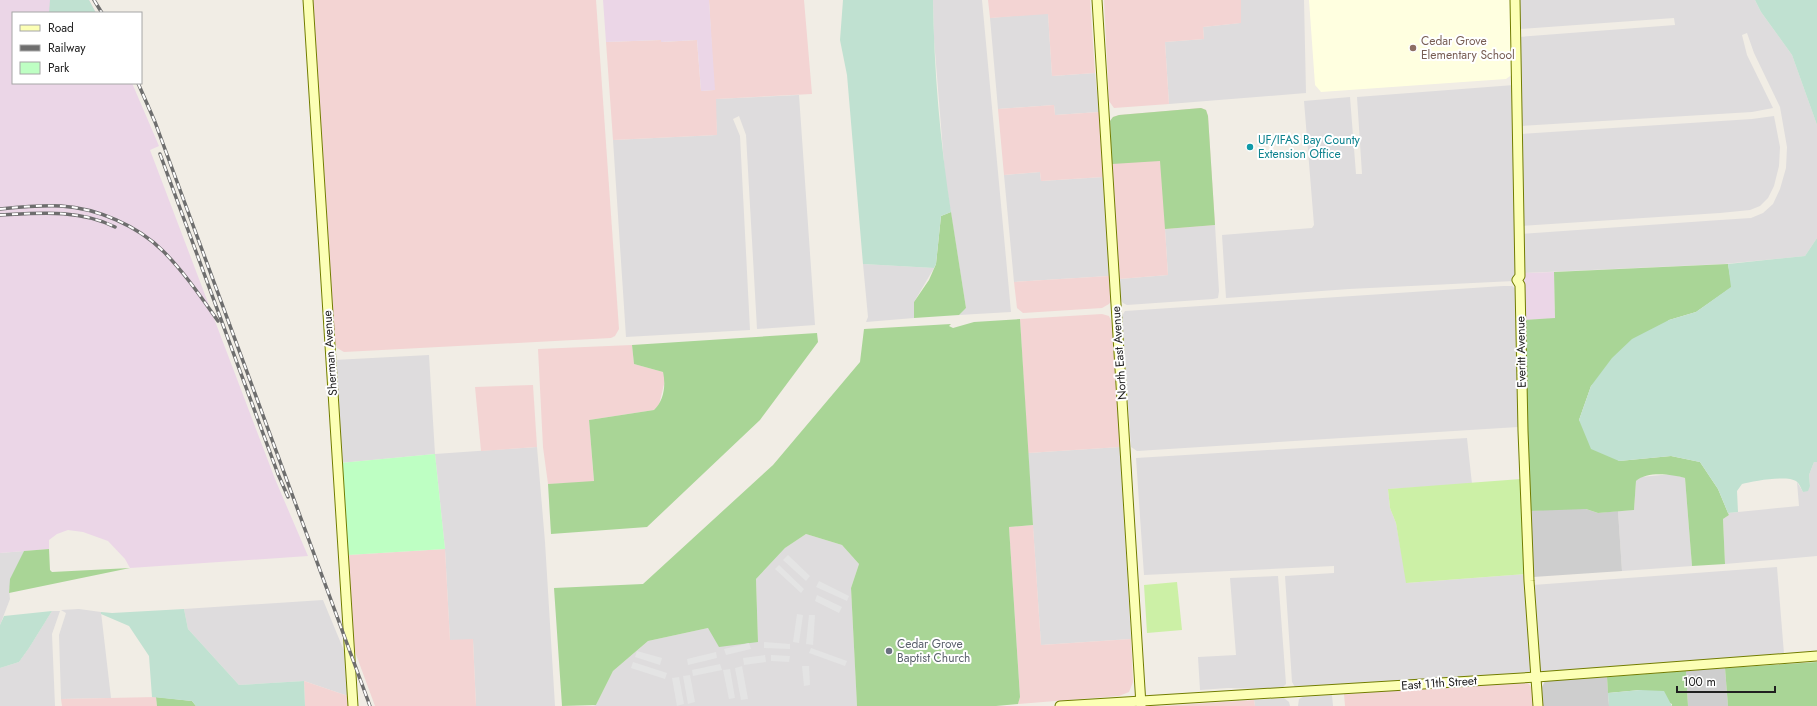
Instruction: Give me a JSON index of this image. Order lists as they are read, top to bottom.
{
  "streets": {
    "main road": [
      "Everitt Avenue",
      "Sherman Avenue",
      "North East Avenue",
      "East 11th Street"
    ]
  },
  "crossings": [
    ["Everitt Avenue", "East 11th Street"],
    ["North East Avenue", "East 11th Street"]
  ],
  "places": ["Cedar Grove Elementary School", "UF/IFAS Bay County Extension Office", "Cedar Grove Baptist Church"],
  "legend": ["Road", "Railway", "Park"],
  "scale_bar": "100 m"
}
